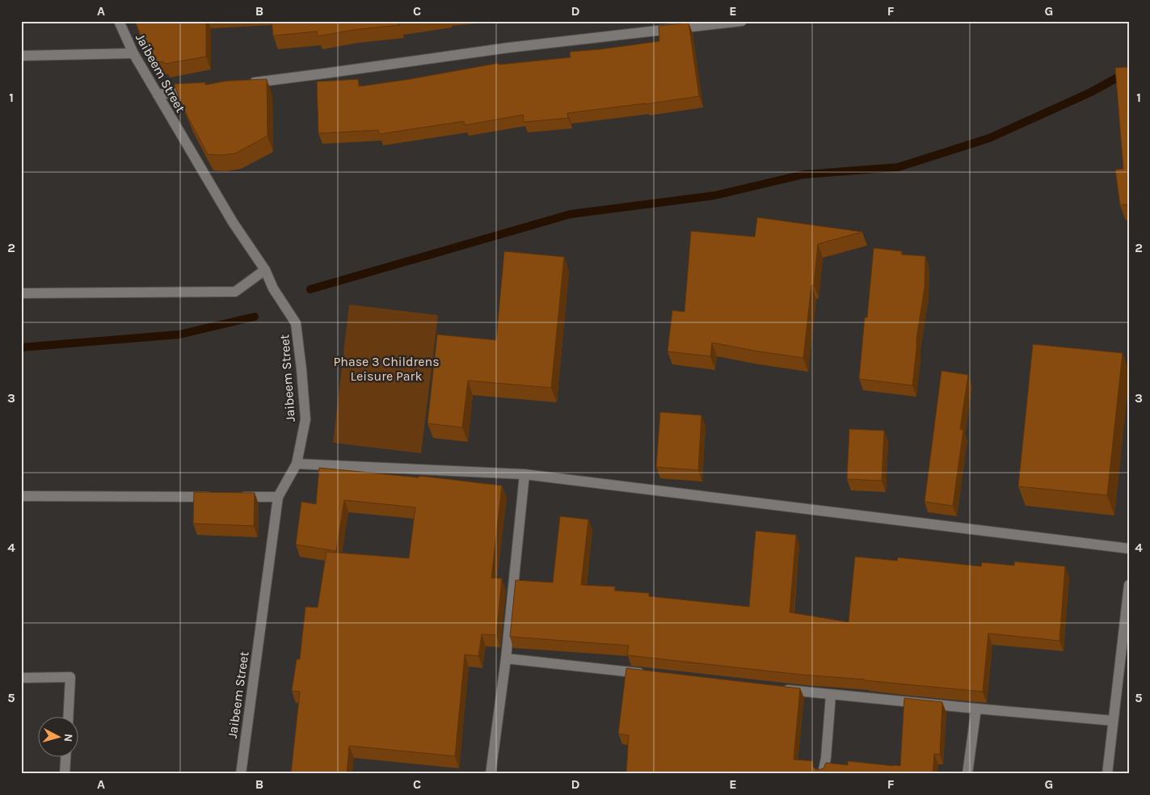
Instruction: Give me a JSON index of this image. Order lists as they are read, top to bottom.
{
  "streets": {
    "street": ["Jaibeem Street"]
  },
  "parks": ["Phase 3 Childrens Leisure Park"],
  "north": "right",
  "grid": {
    "columns": [
      "A",
      "B",
      "C",
      "D",
      "E",
      "F",
      "G"
    ],
    "rows": [
      "1",
      "2",
      "3",
      "4",
      "5"
    ]
  }
}
